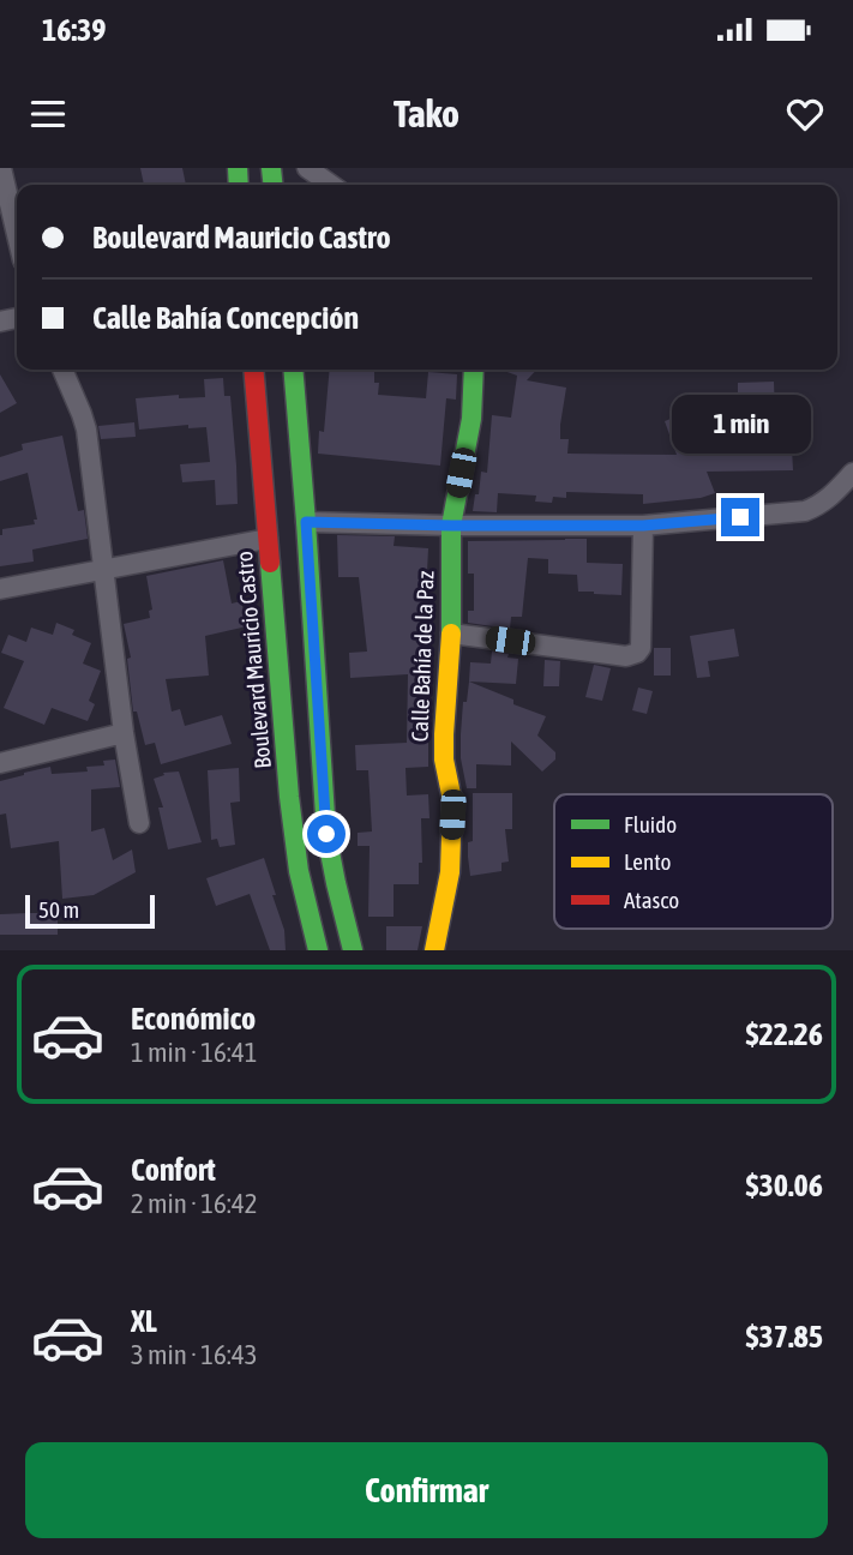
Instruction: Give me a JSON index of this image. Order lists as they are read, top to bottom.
{
  "streets": {
    "main road": ["Calle Bahía de la Paz", "Boulevard Mauricio Castro"]
  },
  "legend": ["Fluido", "Lento", "Atasco"],
  "scale_bar": "50 m",
  "page": {
    "status": "16:39",
    "header": "Tako",
    "banner": ["Boulevard Mauricio Castro", "Calle Bahía Concepción"],
    "bubble": "1 min",
    "scale": "50 m",
    "list": [
      {
        "name": "Económico",
        "note": "1 min · 16:41",
        "value": "$22.26"
      },
      {
        "name": "Confort",
        "note": "2 min · 16:42",
        "value": "$30.06"
      },
      {
        "name": "XL",
        "note": "3 min · 16:43",
        "value": "$37.85"
      }
    ],
    "buttons": "Confirmar"
  }
}
